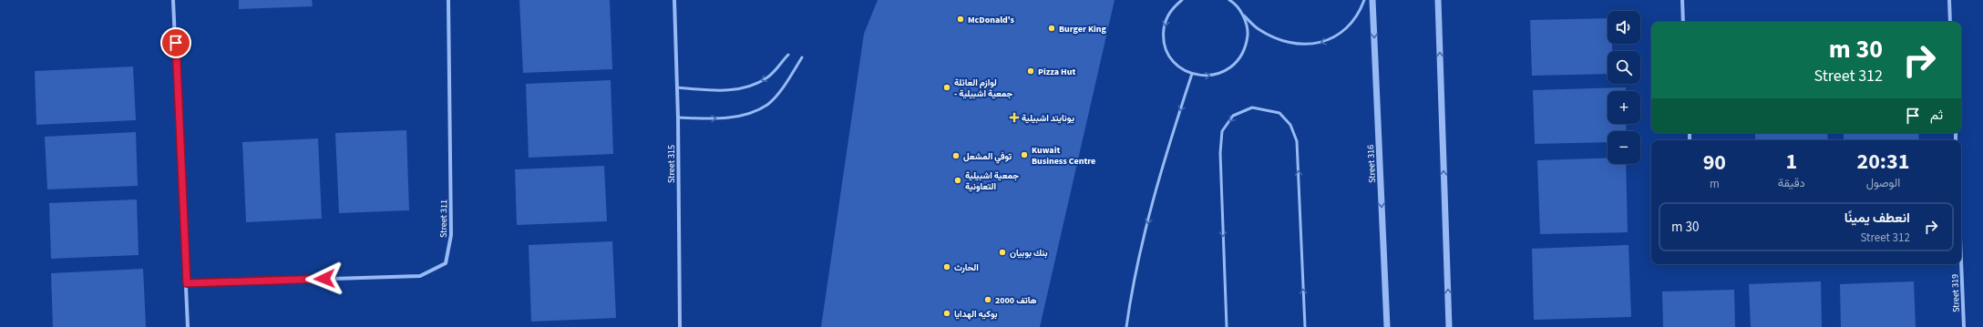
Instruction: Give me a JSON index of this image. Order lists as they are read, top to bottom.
{
  "streets": {
    "street": [
      "Street 315",
      "Street 316",
      "Street 311",
      "Street 319"
    ]
  },
  "one_way": ["Street 316"],
  "places": {
    "other": [
      "McDonald's",
      "Burger King",
      "Pizza Hut",
      "لوازم العائلة - جمعية اشبيلية",
      "Kuwait Business Centre",
      "توفي المشعل",
      "جمعية اشبيلية التعاونية",
      "بنك بوبيان",
      "الحارث",
      "هاتف 2000",
      "بوكيه الهدايا"
    ],
    "health": ["يونايتد اشبيلية"]
  },
  "page": {
    "map_buttons": ["+", "−"],
    "turn": ["30 m", "Street 312"],
    "then": "ثم",
    "eta": [
      "20:31",
      "الوصول",
      "1",
      "دقيقة",
      "90",
      "m"
    ],
    "list": [
      {
        "name": "انعطف يمينًا",
        "note": "Street 312",
        "value": "30 m"
      }
    ]
  }
}
